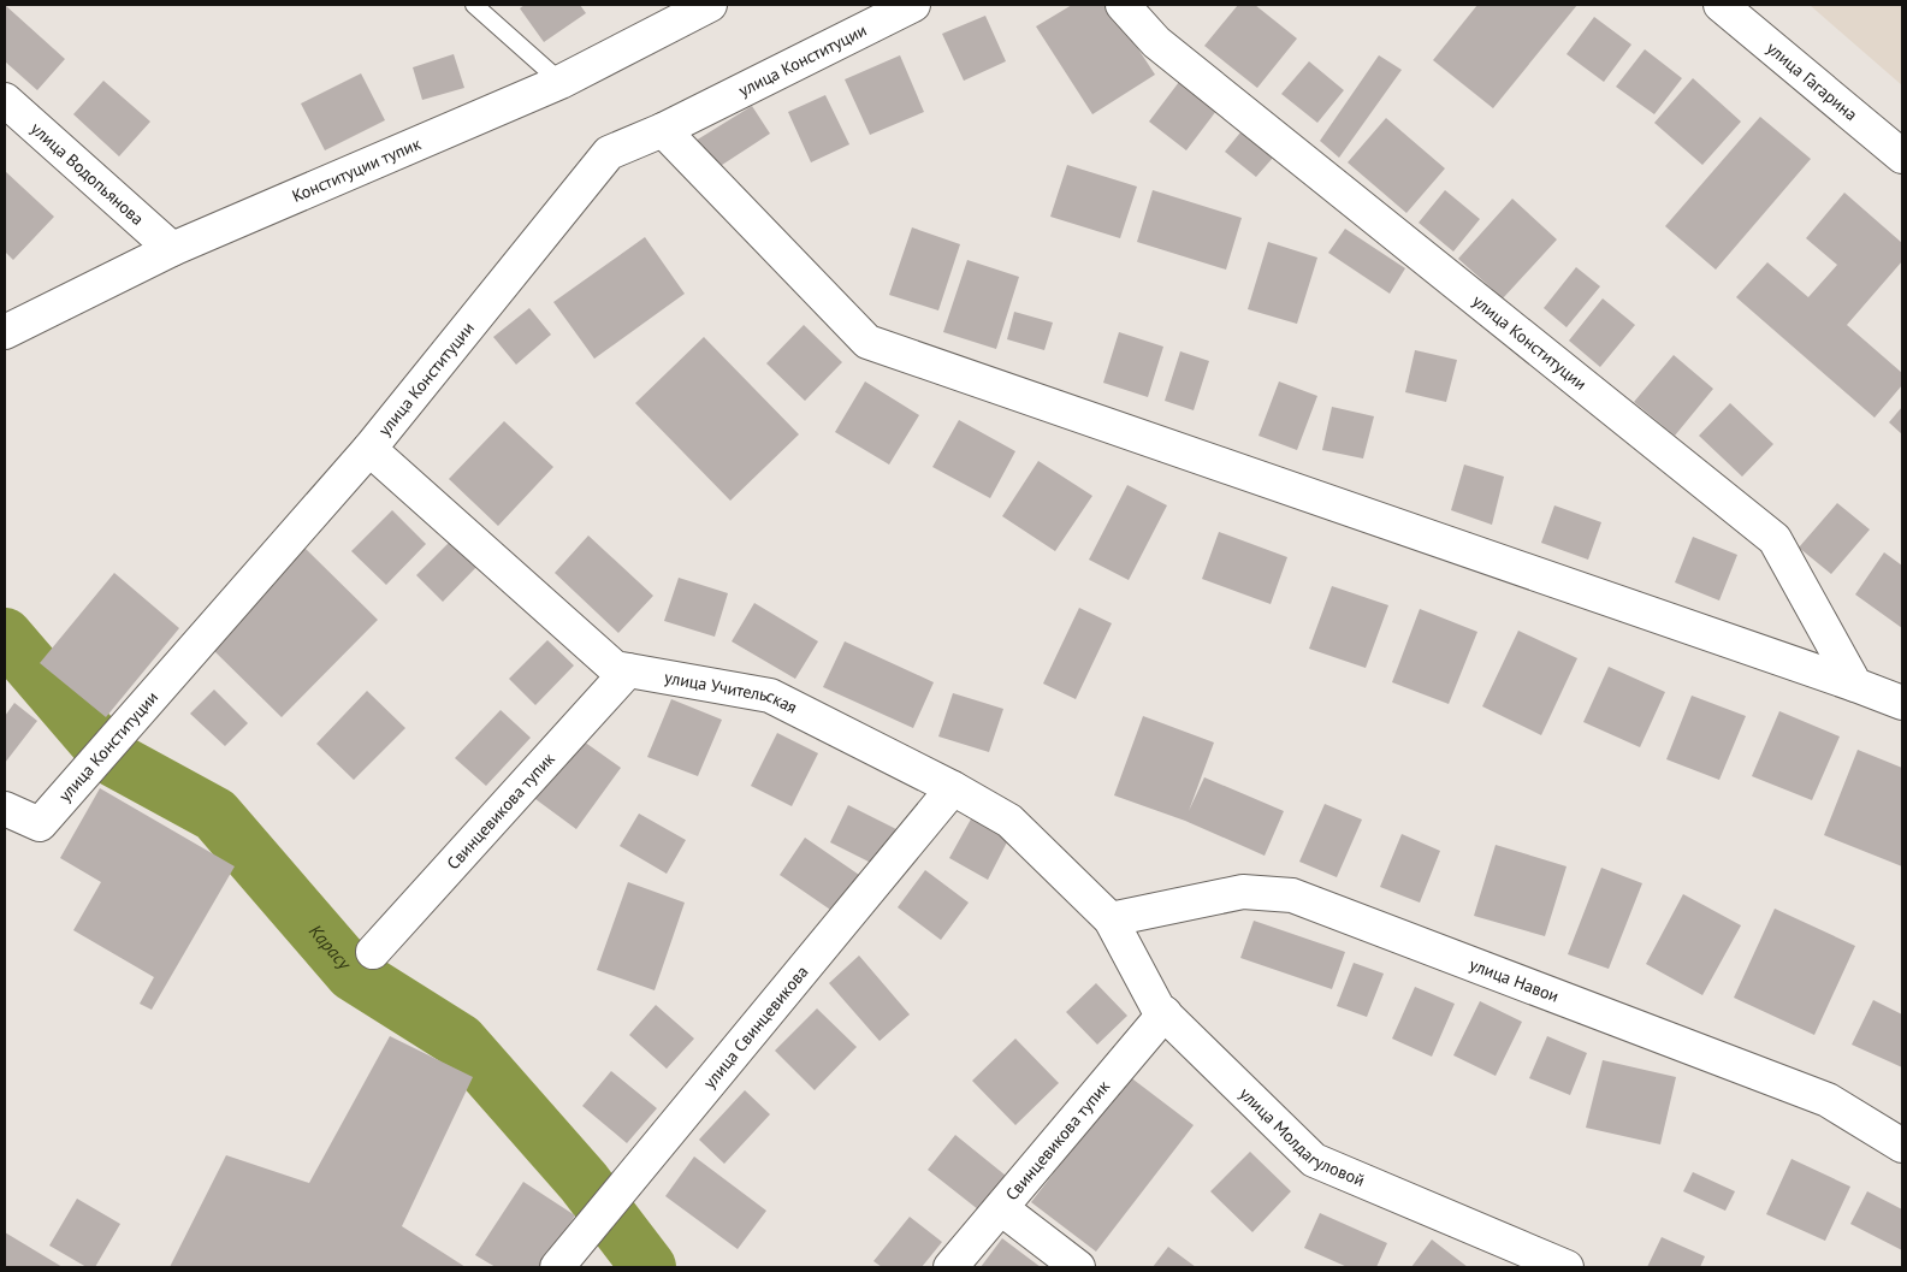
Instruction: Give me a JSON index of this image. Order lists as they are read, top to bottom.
{
  "streets": {
    "street": [
      "улица Конституции",
      "улица Гагарина",
      "Конституции тупик",
      "улица Водопьянова",
      "улица Учительская",
      "Свинцевикова тупик",
      "улица Навои",
      "улица Свинцевикова",
      "улица Молдагуловой"
    ]
  },
  "crossings": [
    ["улица Конституции", "улица Учительская"],
    ["Конституции тупик", "улица Водопьянова"],
    ["улица Учительская", "Свинцевикова тупик"],
    ["улица Учительская", "улица Навои"],
    ["улица Учительская", "улица Свинцевикова"],
    ["улица Учительская", "улица Молдагуловой"],
    ["Свинцевикова тупик", "улица Молдагуловой"],
    ["улица Навои", "улица Молдагуловой"]
  ],
  "water": ["Карасу"]
}
